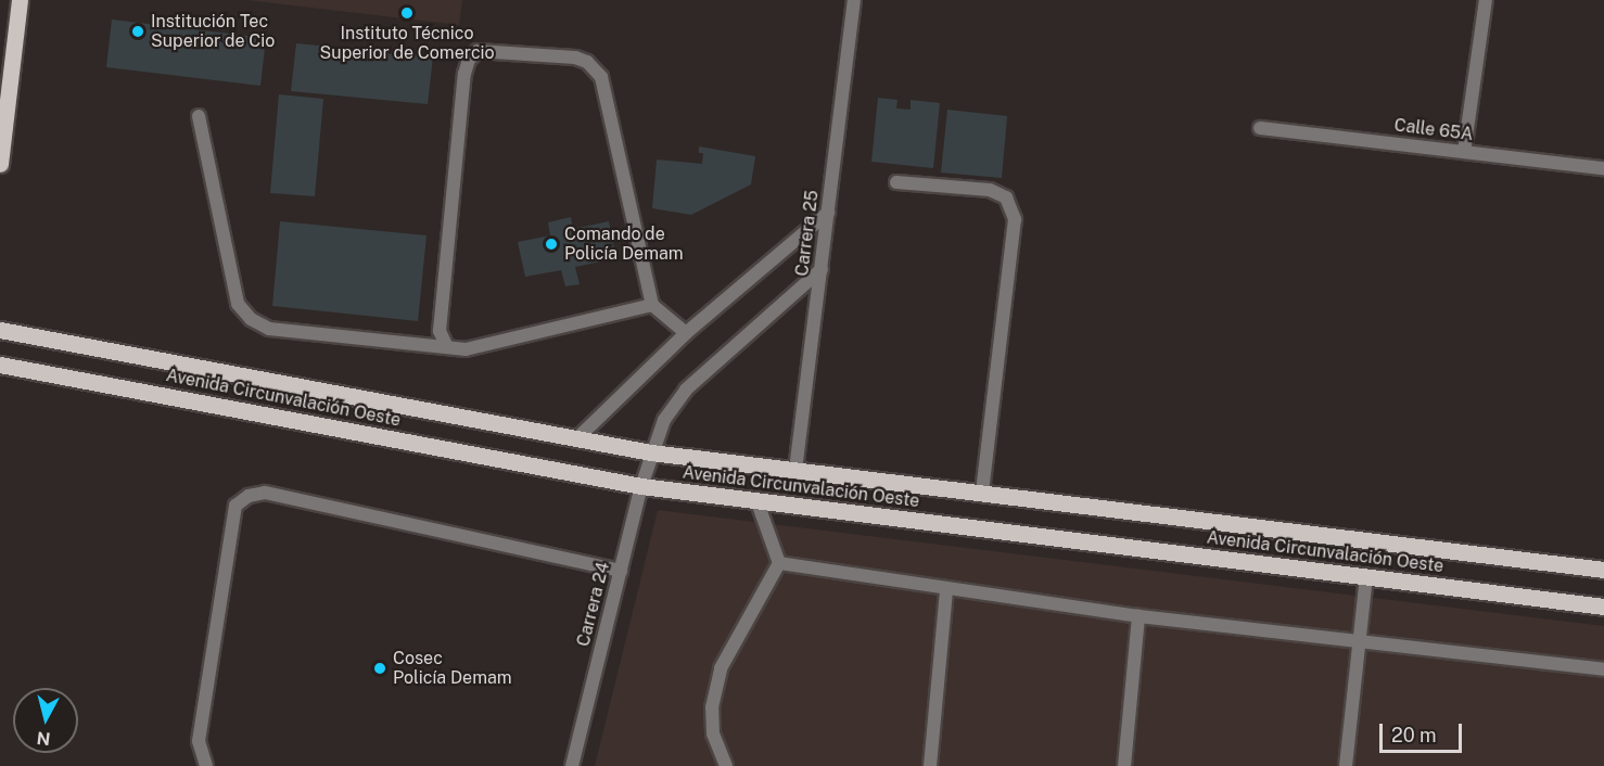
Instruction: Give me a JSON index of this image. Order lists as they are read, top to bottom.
{
  "streets": {
    "main road": ["Avenida Circunvalación Oeste"],
    "street": ["Calle 65A", "Carrera 25", "Carrera 24"]
  },
  "crossings": [
    ["Carrera 25", "Avenida Circunvalación Oeste"],
    ["Carrera 25", "Carrera 24"],
    ["Avenida Circunvalación Oeste", "Carrera 24"]
  ],
  "places": [
    "Instituto Técnico Superior de Comercio",
    "Institución Tec Superior de Cio",
    "Comando de Policía Demam",
    "Cosec Policía Demam"
  ],
  "scale_bar": "20 m",
  "north": "bottom"
}
